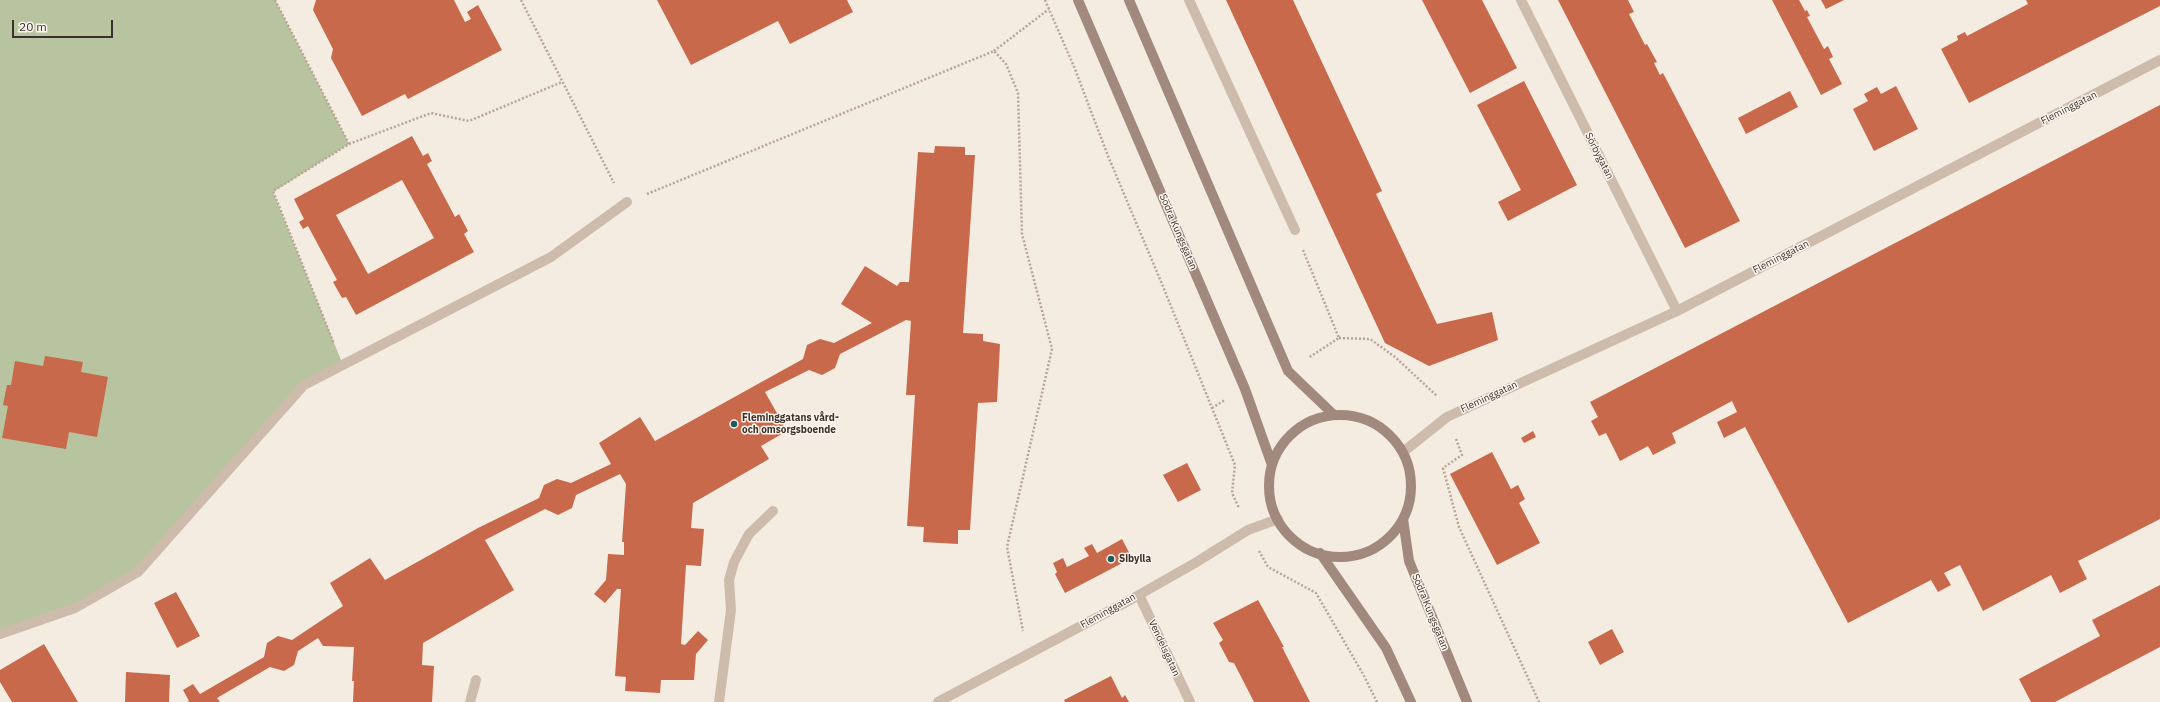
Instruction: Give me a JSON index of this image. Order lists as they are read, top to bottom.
{
  "streets": {
    "main road": ["Södra Kungsgatan"],
    "street": ["Fleminggatan", "Sörbygatan", "Vendelsgatan"]
  },
  "crossings": [
    ["Fleminggatan", "Sörbygatan"],
    ["Fleminggatan", "Södra Kungsgatan"],
    ["Fleminggatan", "Vendelsgatan"]
  ],
  "places": ["Fleminggatans vård- och omsorgsboende", "Sibylla"],
  "scale_bar": "20 m"
}
